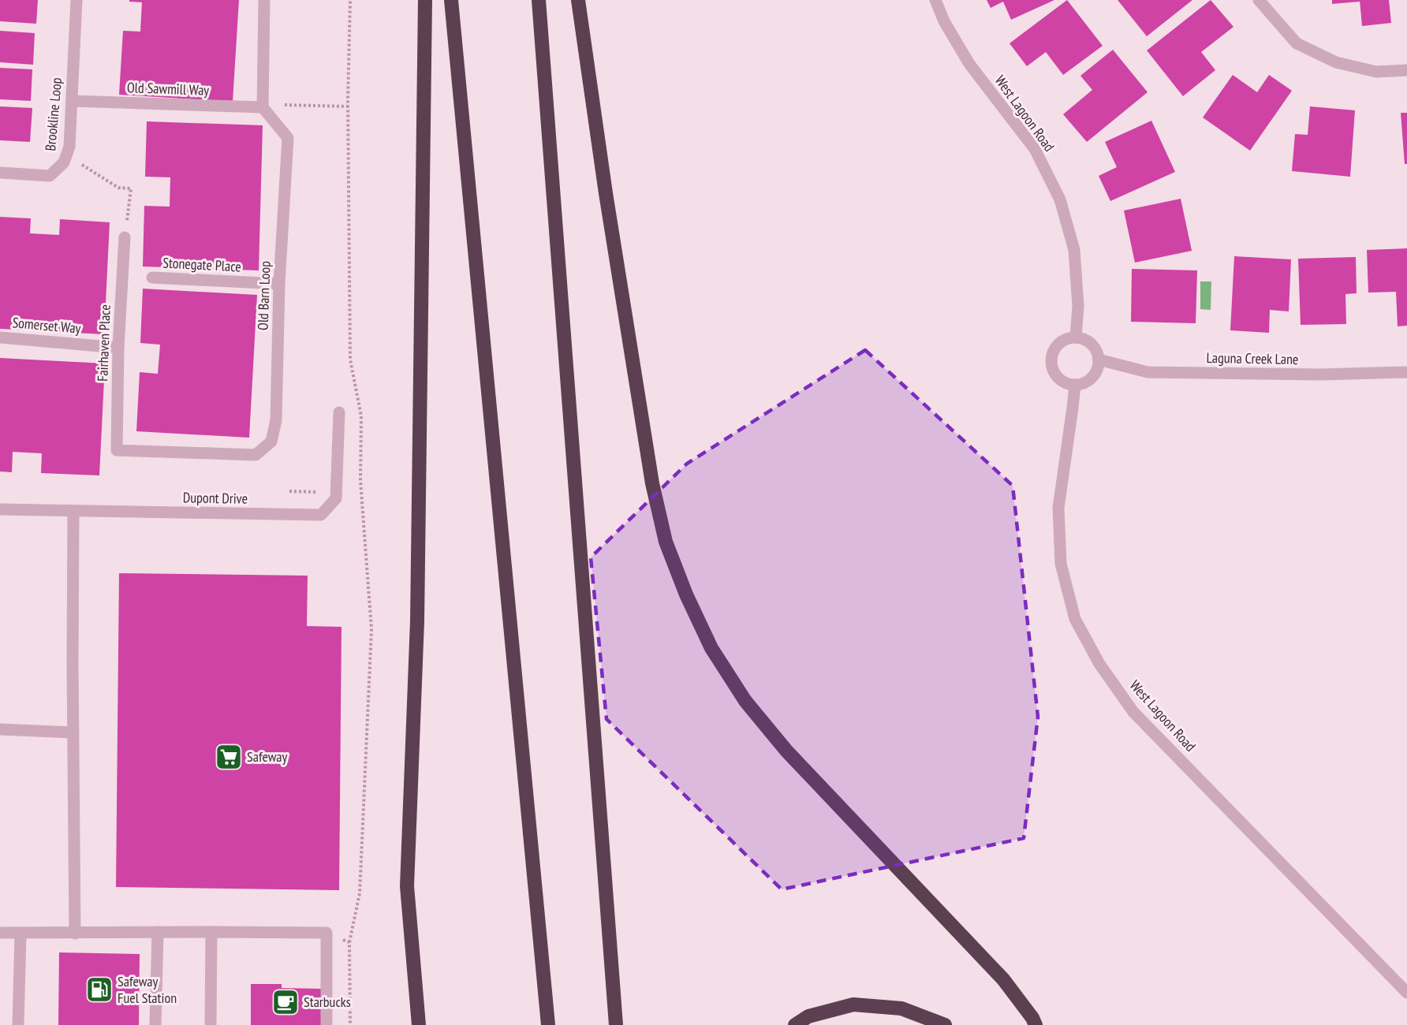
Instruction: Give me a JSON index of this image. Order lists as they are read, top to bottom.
{
  "streets": {
    "street": [
      "Old Sawmill Way",
      "West Lagoon Road",
      "Brookline Loop",
      "Stonegate Place",
      "Old Barn Loop",
      "Somerset Way",
      "Fairhaven Place",
      "Laguna Creek Lane",
      "Dupont Drive"
    ]
  },
  "crossings": [
    ["Old Sawmill Way", "Brookline Loop"],
    ["Old Sawmill Way", "Old Barn Loop"],
    ["West Lagoon Road", "Laguna Creek Lane"],
    ["Stonegate Place", "Old Barn Loop"],
    ["Old Barn Loop", "Fairhaven Place"],
    ["Somerset Way", "Fairhaven Place"]
  ],
  "places": {
    "supermarket": ["Safeway"],
    "fuel station": ["Safeway Fuel Station"],
    "cafe": ["Starbucks"]
  }
}
